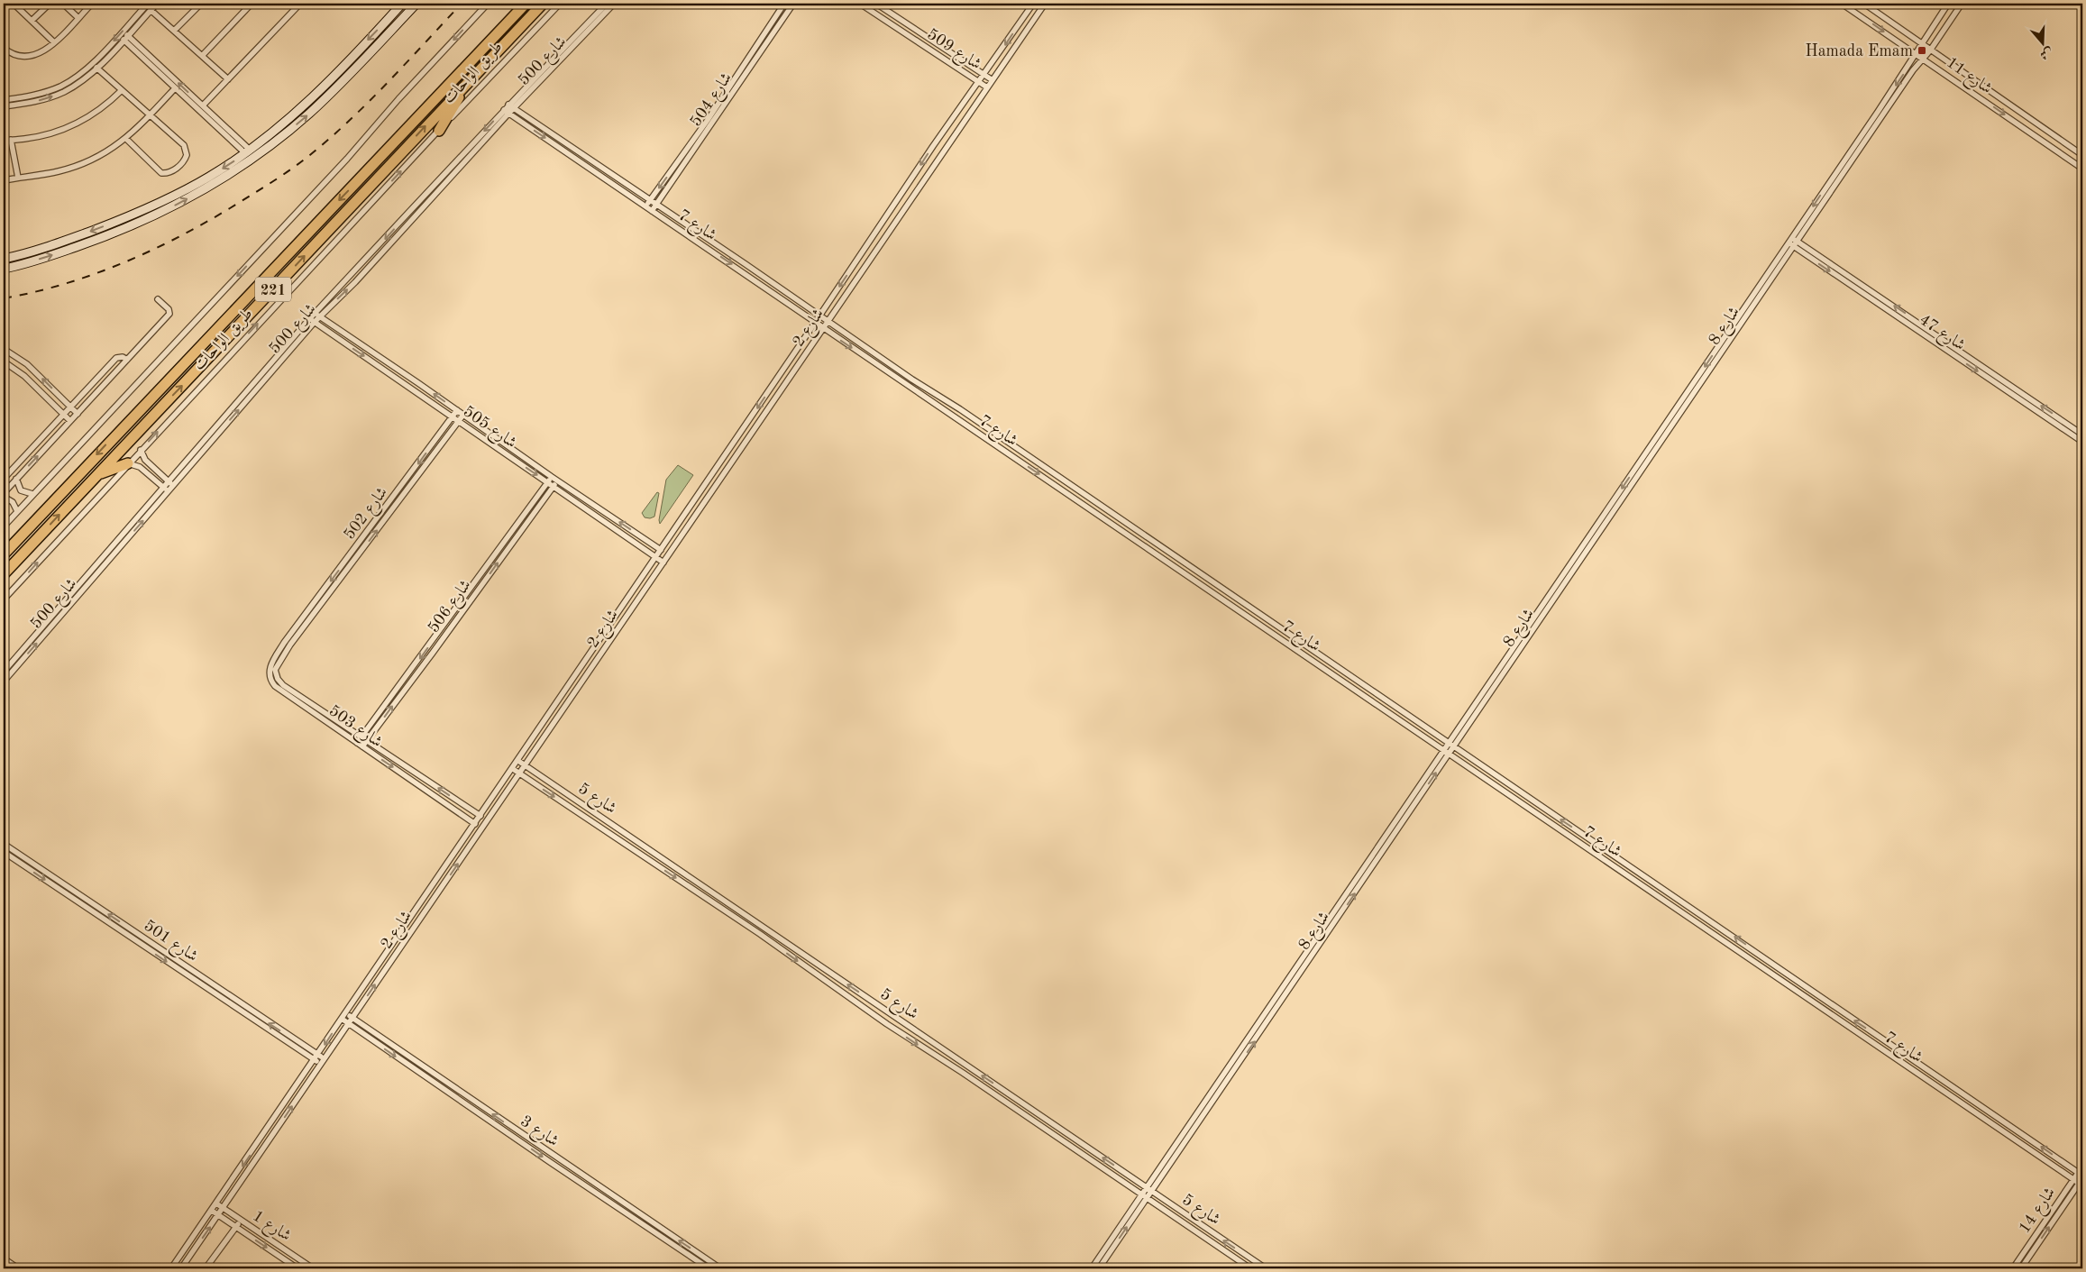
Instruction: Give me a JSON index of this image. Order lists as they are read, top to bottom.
{
  "streets": {
    "highway": ["طريق الواحات", "221"],
    "street": [
      "شارع 509",
      "شارع 500",
      "شارع 11",
      "شارع 504",
      "شارع 7",
      "شارع 8",
      "شارع 2",
      "شارع 47",
      "شارع 505",
      "شارع 502",
      "شارع 506",
      "شارع 503",
      "شارع 5",
      "شارع 501",
      "شارع 3",
      "شارع 14",
      "شارع 1"
    ]
  },
  "crossings": [
    ["شارع 509", "شارع 2"],
    ["شارع 500", "شارع 7"],
    ["شارع 500", "شارع 505"],
    ["شارع 11", "شارع 8"],
    ["شارع 504", "شارع 7"],
    ["شارع 7", "شارع 8"],
    ["شارع 7", "شارع 2"],
    ["شارع 7", "شارع 14"],
    ["شارع 8", "شارع 47"],
    ["شارع 8", "شارع 5"],
    ["شارع 2", "شارع 505"],
    ["شارع 2", "شارع 503"],
    ["شارع 2", "شارع 5"],
    ["شارع 2", "شارع 501"],
    ["شارع 2", "شارع 3"],
    ["شارع 2", "شارع 1"],
    ["شارع 505", "شارع 502"],
    ["شارع 505", "شارع 506"],
    ["شارع 502", "شارع 503"],
    ["شارع 506", "شارع 503"]
  ],
  "places": {
    "transit": ["Hamada Emam"]
  },
  "north": "bottom"
}
